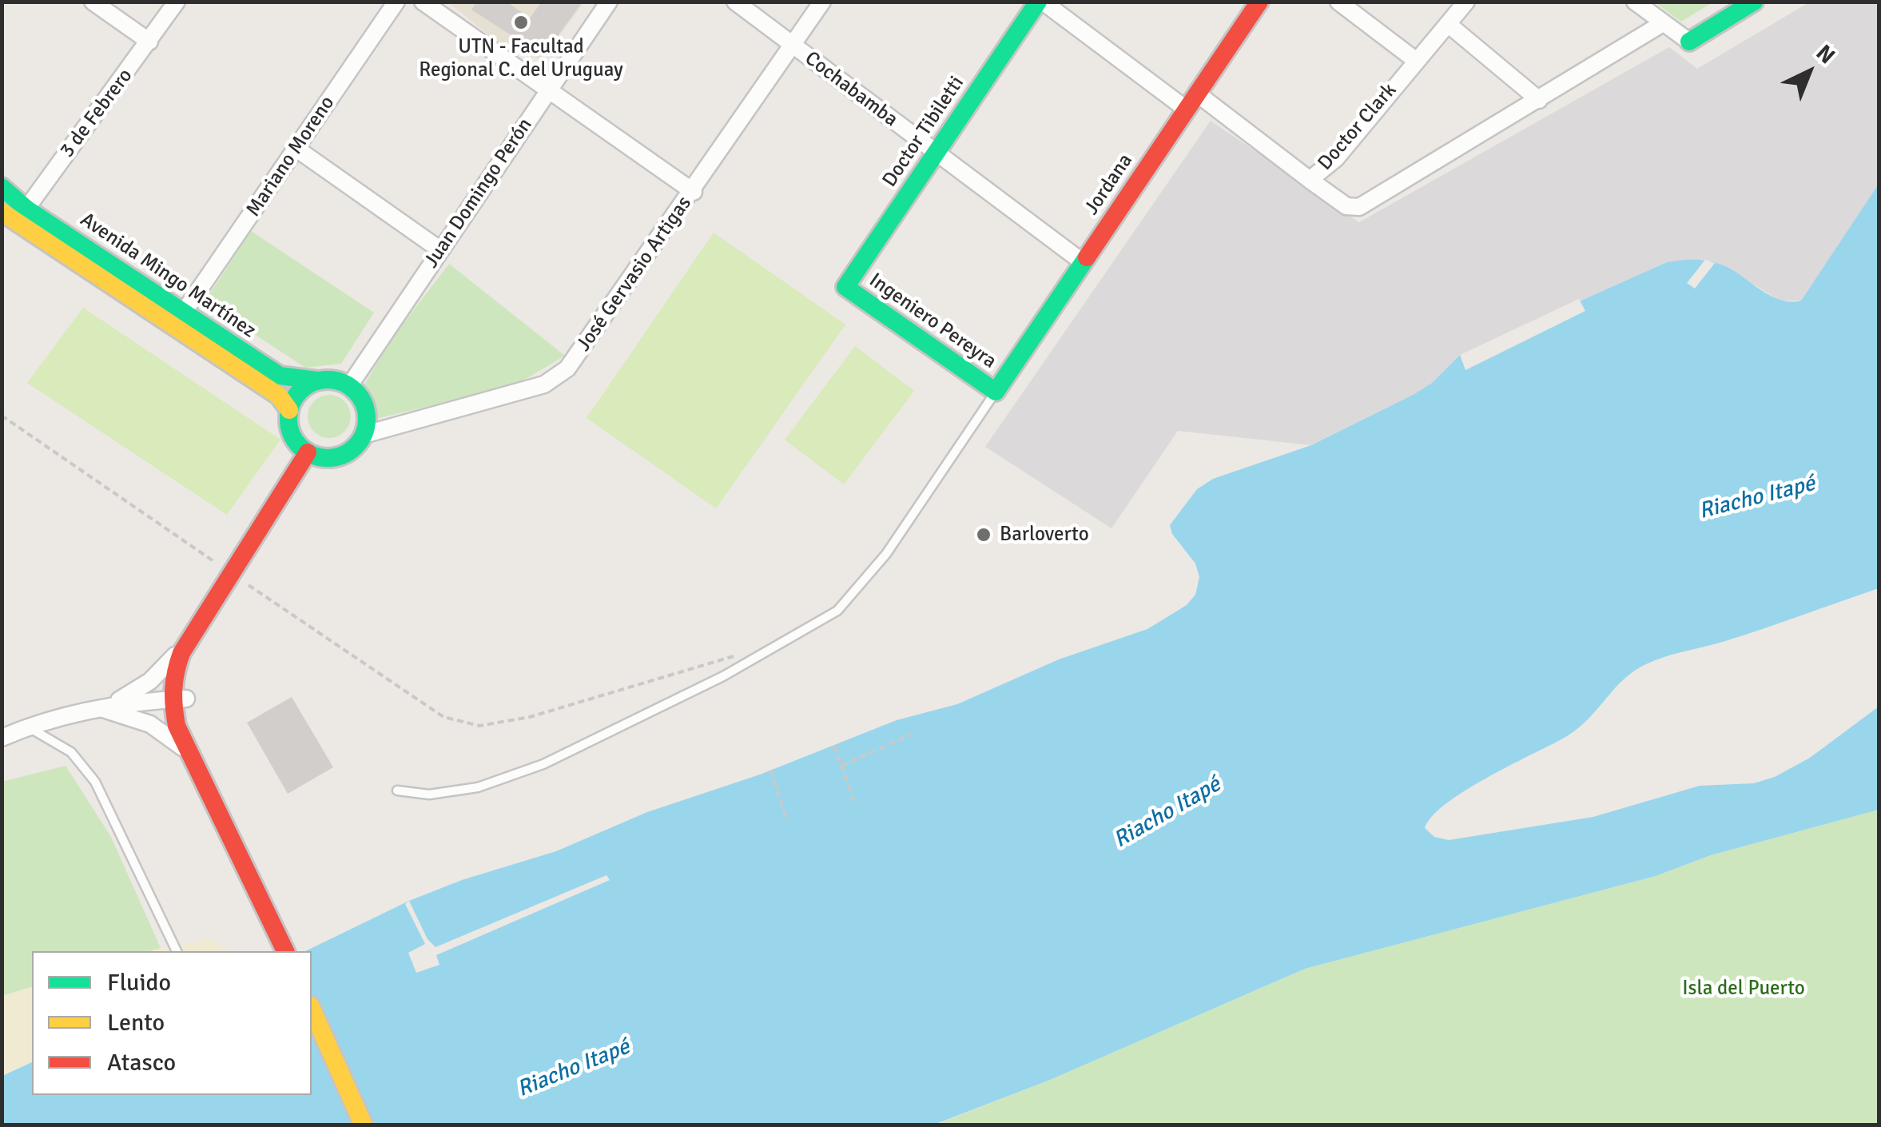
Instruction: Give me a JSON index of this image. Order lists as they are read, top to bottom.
{
  "streets": {
    "street": [
      "Cochabamba",
      "3 de Febrero",
      "Doctor Clark",
      "Doctor Tibiletti",
      "Mariano Moreno",
      "Jordana",
      "Juan Domingo Perón",
      "José Gervasio Artigas",
      "Avenida Mingo Martínez",
      "Ingeniero Pereyra"
    ]
  },
  "crossings": [
    ["Cochabamba", "Doctor Tibiletti"],
    ["Cochabamba", "Jordana"],
    ["Cochabamba", "José Gervasio Artigas"],
    ["3 de Febrero", "Avenida Mingo Martínez"],
    ["Doctor Clark", "Jordana"],
    ["Doctor Tibiletti", "Ingeniero Pereyra"],
    ["Mariano Moreno", "Avenida Mingo Martínez"],
    ["Jordana", "Ingeniero Pereyra"],
    ["Juan Domingo Perón", "José Gervasio Artigas"],
    ["Juan Domingo Perón", "Avenida Mingo Martínez"],
    ["José Gervasio Artigas", "Avenida Mingo Martínez"]
  ],
  "water": ["Riacho Itapé"],
  "parks": ["Isla del Puerto"],
  "places": ["UTN - Facultad Regional C. del Uruguay", "Barloverto"],
  "legend": ["Fluido", "Lento", "Atasco"],
  "north": "top right"
}
